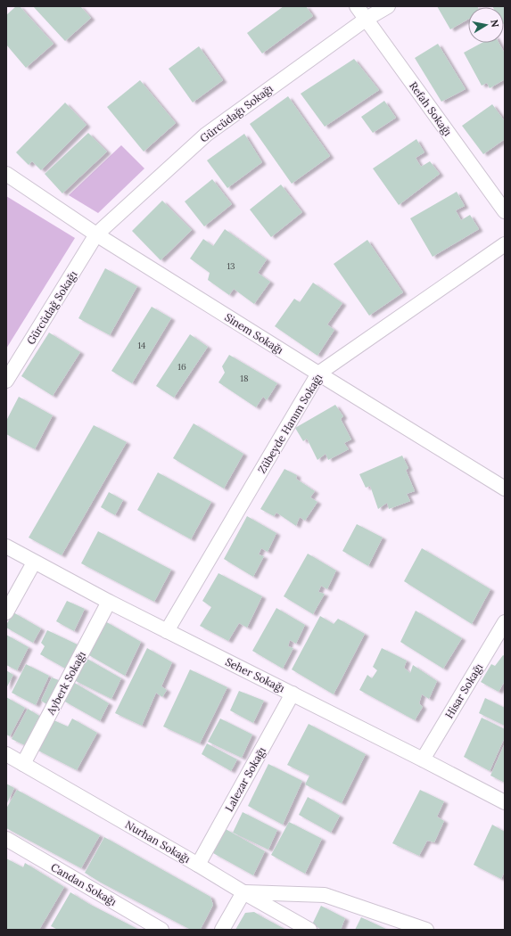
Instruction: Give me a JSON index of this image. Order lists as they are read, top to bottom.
{
  "streets": {
    "street": [
      "Refah Sokağı",
      "Gürcüdağı Sokağı",
      "Gürcüdağ Sokağı",
      "Sinem Sokağı",
      "Zübeyde Hanım Sokağı",
      "Seher Sokağı",
      "Ayberk Sokağı",
      "Hisar Sokağı",
      "Lalezar Sokağı",
      "Nurhan Sokağı",
      "Candan Sokağı"
    ]
  },
  "crossings": [
    ["Refah Sokağı", "Gürcüdağı Sokağı"],
    ["Gürcüdağı Sokağı", "Gürcüdağ Sokağı"],
    ["Gürcüdağı Sokağı", "Sinem Sokağı"],
    ["Gürcüdağ Sokağı", "Sinem Sokağı"],
    ["Sinem Sokağı", "Zübeyde Hanım Sokağı"],
    ["Zübeyde Hanım Sokağı", "Seher Sokağı"],
    ["Seher Sokağı", "Ayberk Sokağı"],
    ["Seher Sokağı", "Hisar Sokağı"],
    ["Seher Sokağı", "Lalezar Sokağı"],
    ["Ayberk Sokağı", "Nurhan Sokağı"],
    ["Lalezar Sokağı", "Nurhan Sokağı"]
  ],
  "house_numbers": [
    "13",
    "14",
    "16",
    "18"
  ],
  "north": "right"
}
